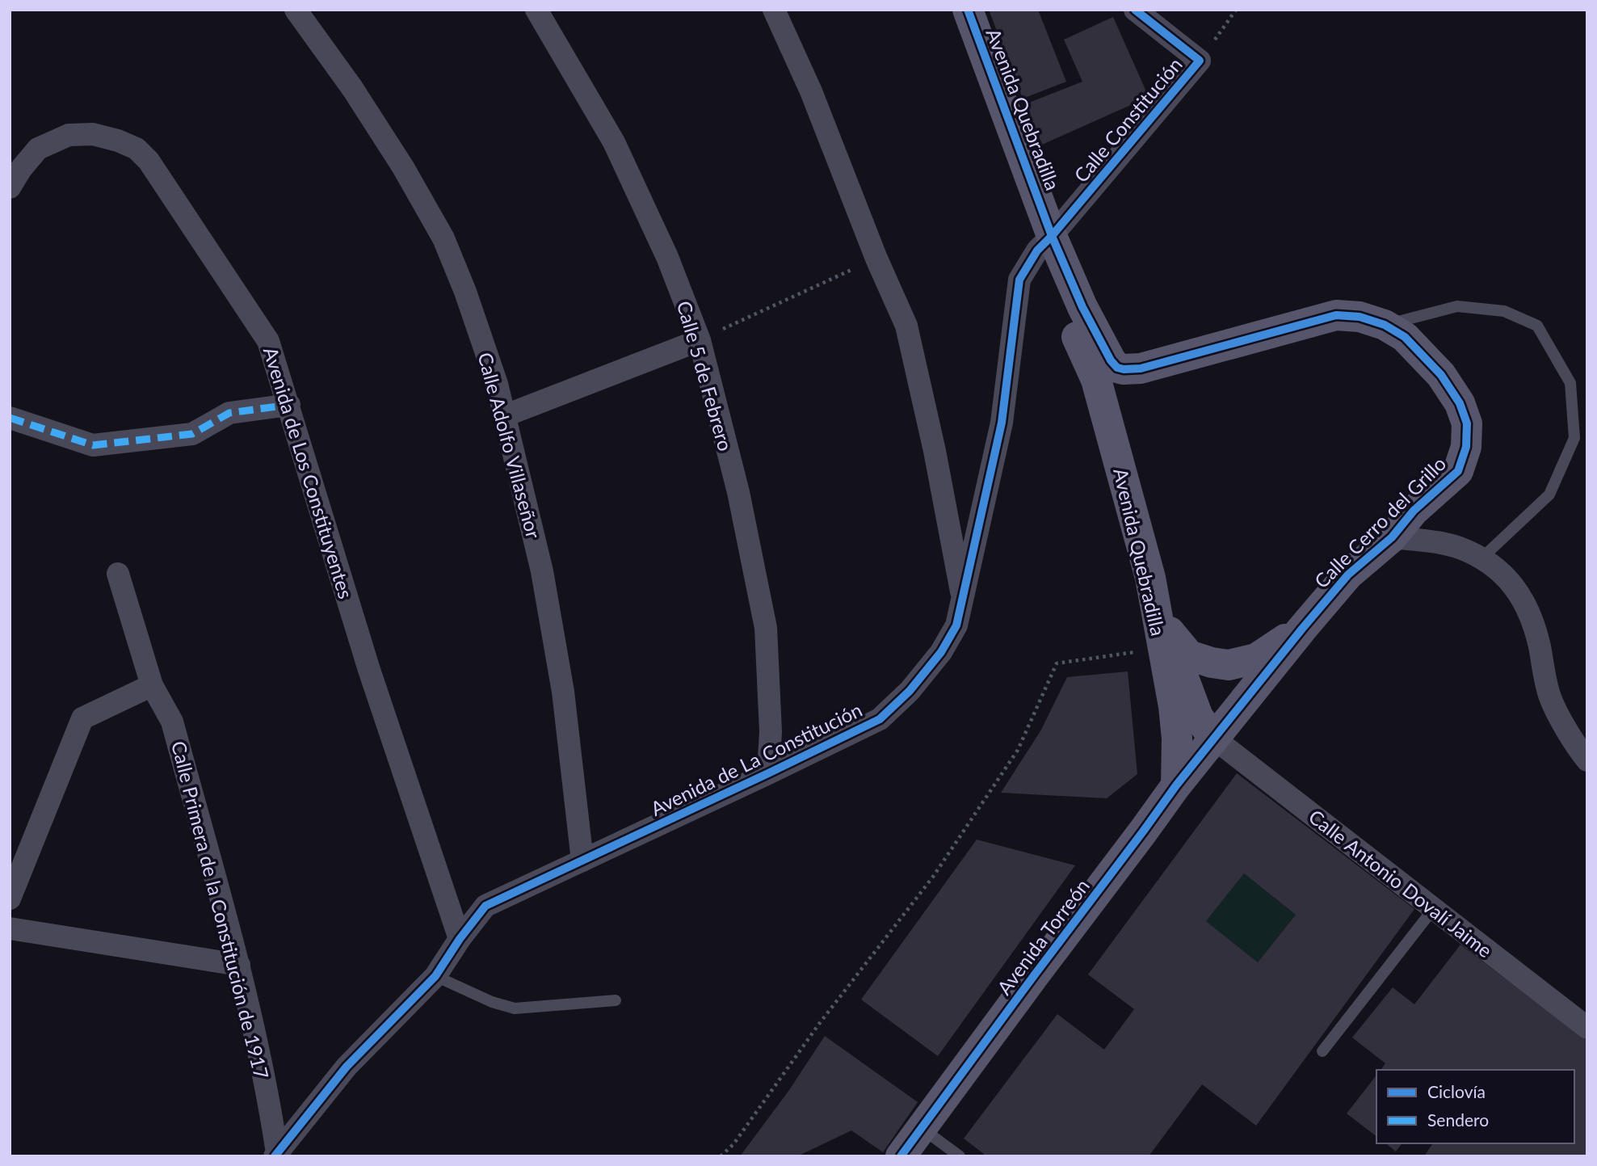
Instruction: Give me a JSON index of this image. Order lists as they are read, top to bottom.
{
  "streets": {
    "street": [
      "Avenida Quebradilla",
      "Calle Constitución",
      "Calle 5 de Febrero",
      "Calle Adolfo Villaseñor",
      "Avenida de Los Constituyentes",
      "Calle Cerro del Grillo",
      "Avenida de La Constitución",
      "Calle Antonio Dovalí Jaime",
      "Calle Primera de la Constitución de 1917",
      "Avenida Torreón"
    ]
  },
  "crossings": [
    ["Avenida Quebradilla", "Calle Constitución"],
    ["Avenida Quebradilla", "Calle Cerro del Grillo"],
    ["Avenida Quebradilla", "Avenida de La Constitución"],
    ["Avenida Quebradilla", "Avenida Torreón"],
    ["Calle Constitución", "Avenida de La Constitución"],
    ["Calle 5 de Febrero", "Avenida de La Constitución"],
    ["Calle Adolfo Villaseñor", "Avenida de La Constitución"],
    ["Avenida de Los Constituyentes", "Avenida de La Constitución"],
    ["Calle Cerro del Grillo", "Calle Antonio Dovalí Jaime"],
    ["Calle Cerro del Grillo", "Avenida Torreón"],
    ["Avenida de La Constitución", "Calle Primera de la Constitución de 1917"],
    ["Calle Antonio Dovalí Jaime", "Avenida Torreón"]
  ],
  "legend": ["Ciclovía", "Sendero"]
}
